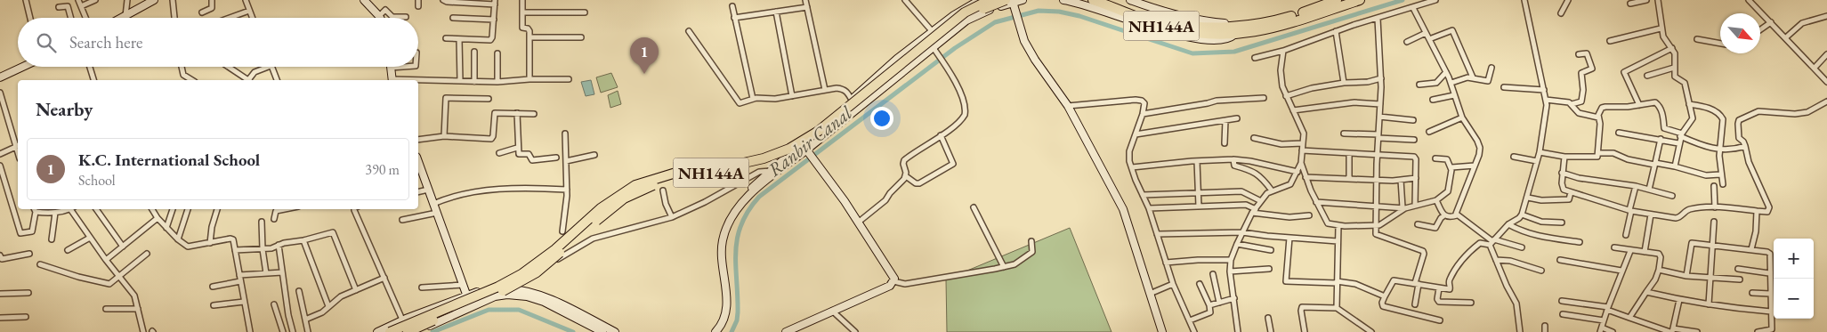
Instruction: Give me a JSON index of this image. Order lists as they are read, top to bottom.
{
  "streets": {
    "highway": ["NH144A"]
  },
  "water": ["Ranbir Canal"],
  "north": "bottom right",
  "page": {
    "search": "Search here",
    "pins": "1",
    "heading": "Nearby",
    "list": [
      {
        "mark": "1",
        "name": "K.C. International School",
        "note": "School",
        "value": "390 m"
      }
    ],
    "map_buttons": ["+", "−"]
  }
}
